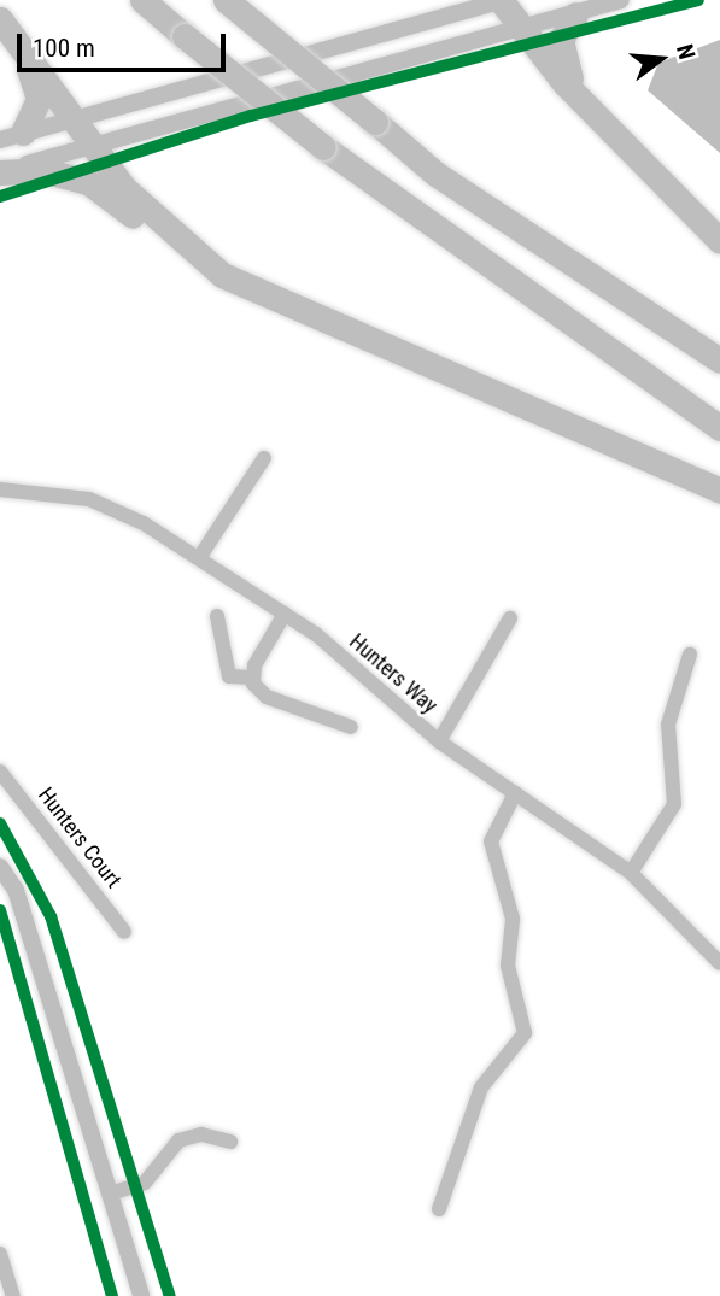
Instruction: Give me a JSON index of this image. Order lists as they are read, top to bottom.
{
  "streets": {
    "street": ["Hunters Way", "Hunters Court"]
  },
  "scale_bar": "100 m",
  "north": "right"
}
